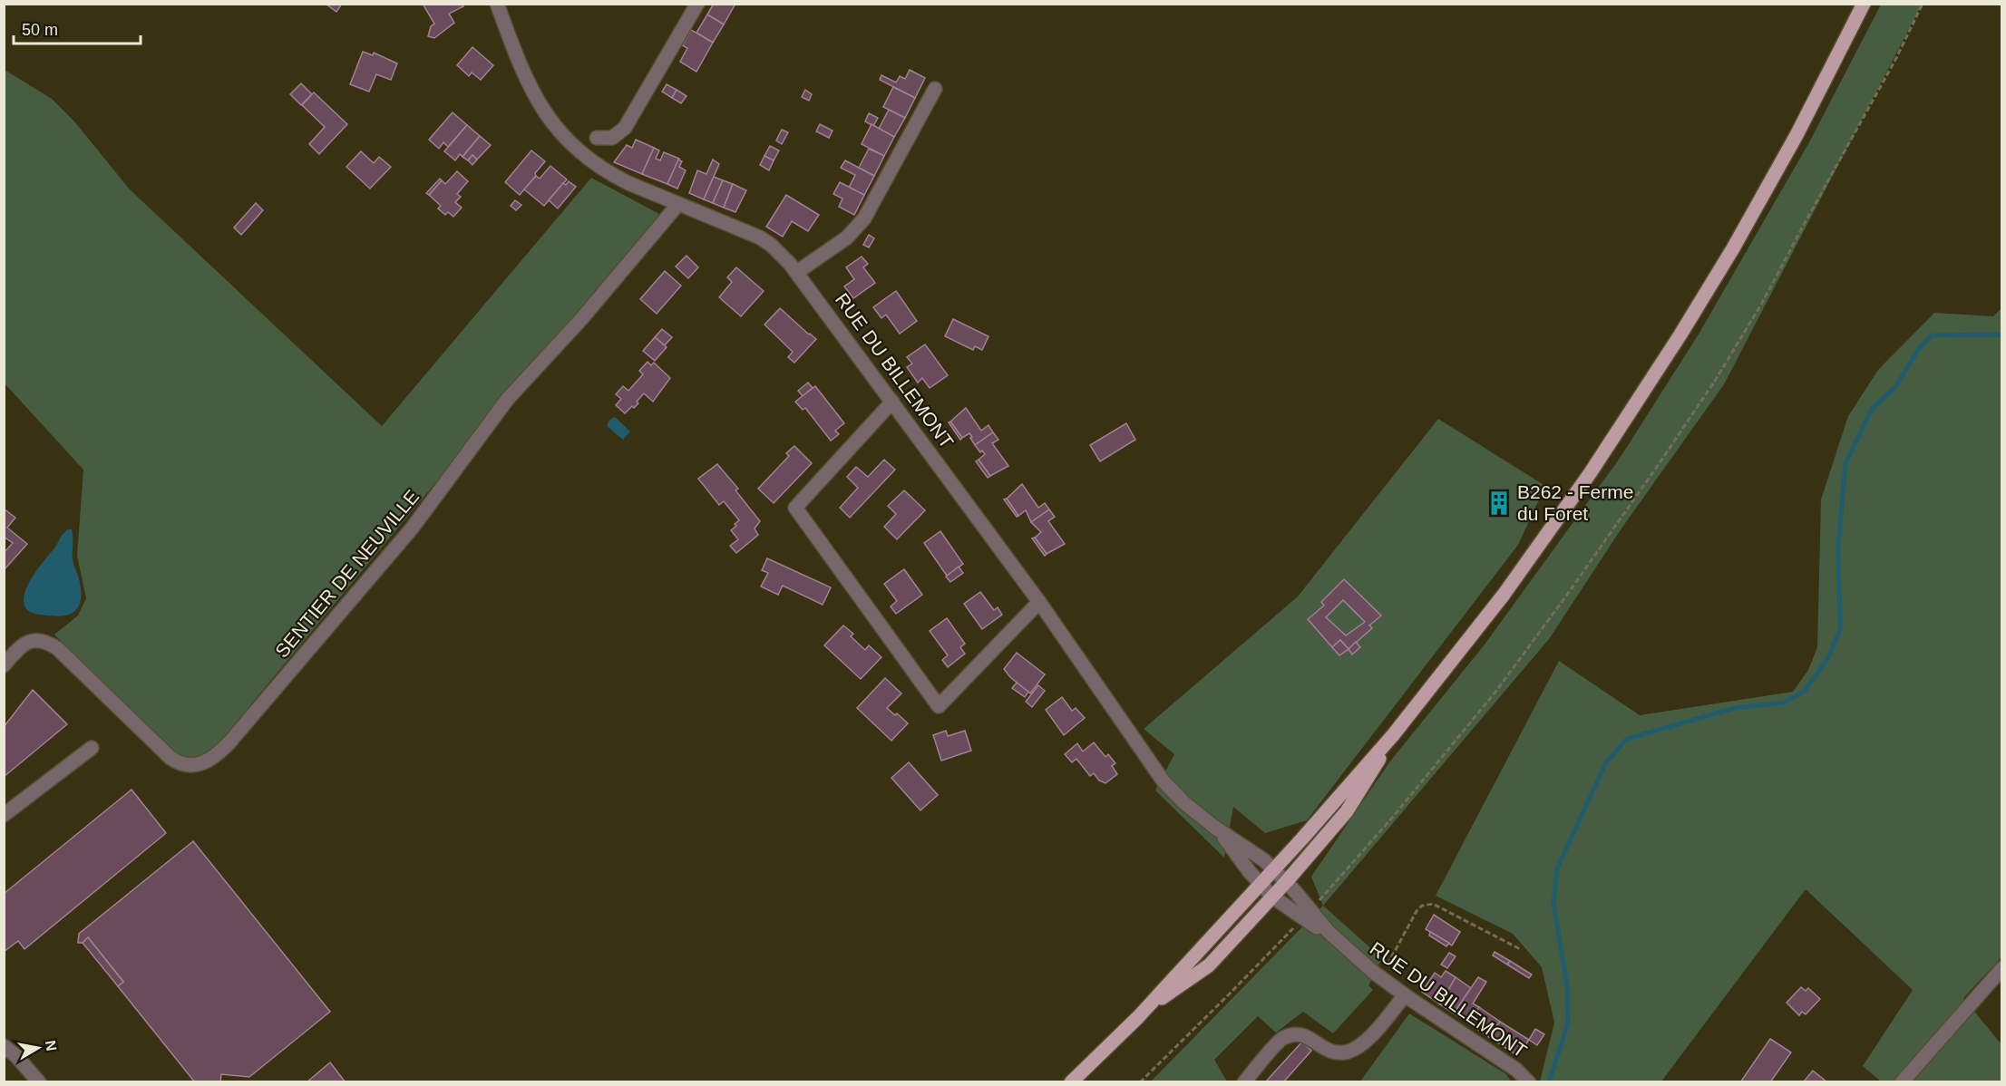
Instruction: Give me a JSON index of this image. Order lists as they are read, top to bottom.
{
  "streets": {
    "street": ["RUE DU BILLEMONT", "SENTIER DE NEUVILLE"]
  },
  "crossings": [
    ["RUE DU BILLEMONT", "SENTIER DE NEUVILLE"]
  ],
  "places": {
    "building": ["B262 - Ferme du Foret"]
  },
  "scale_bar": "50 m",
  "north": "right"
}
